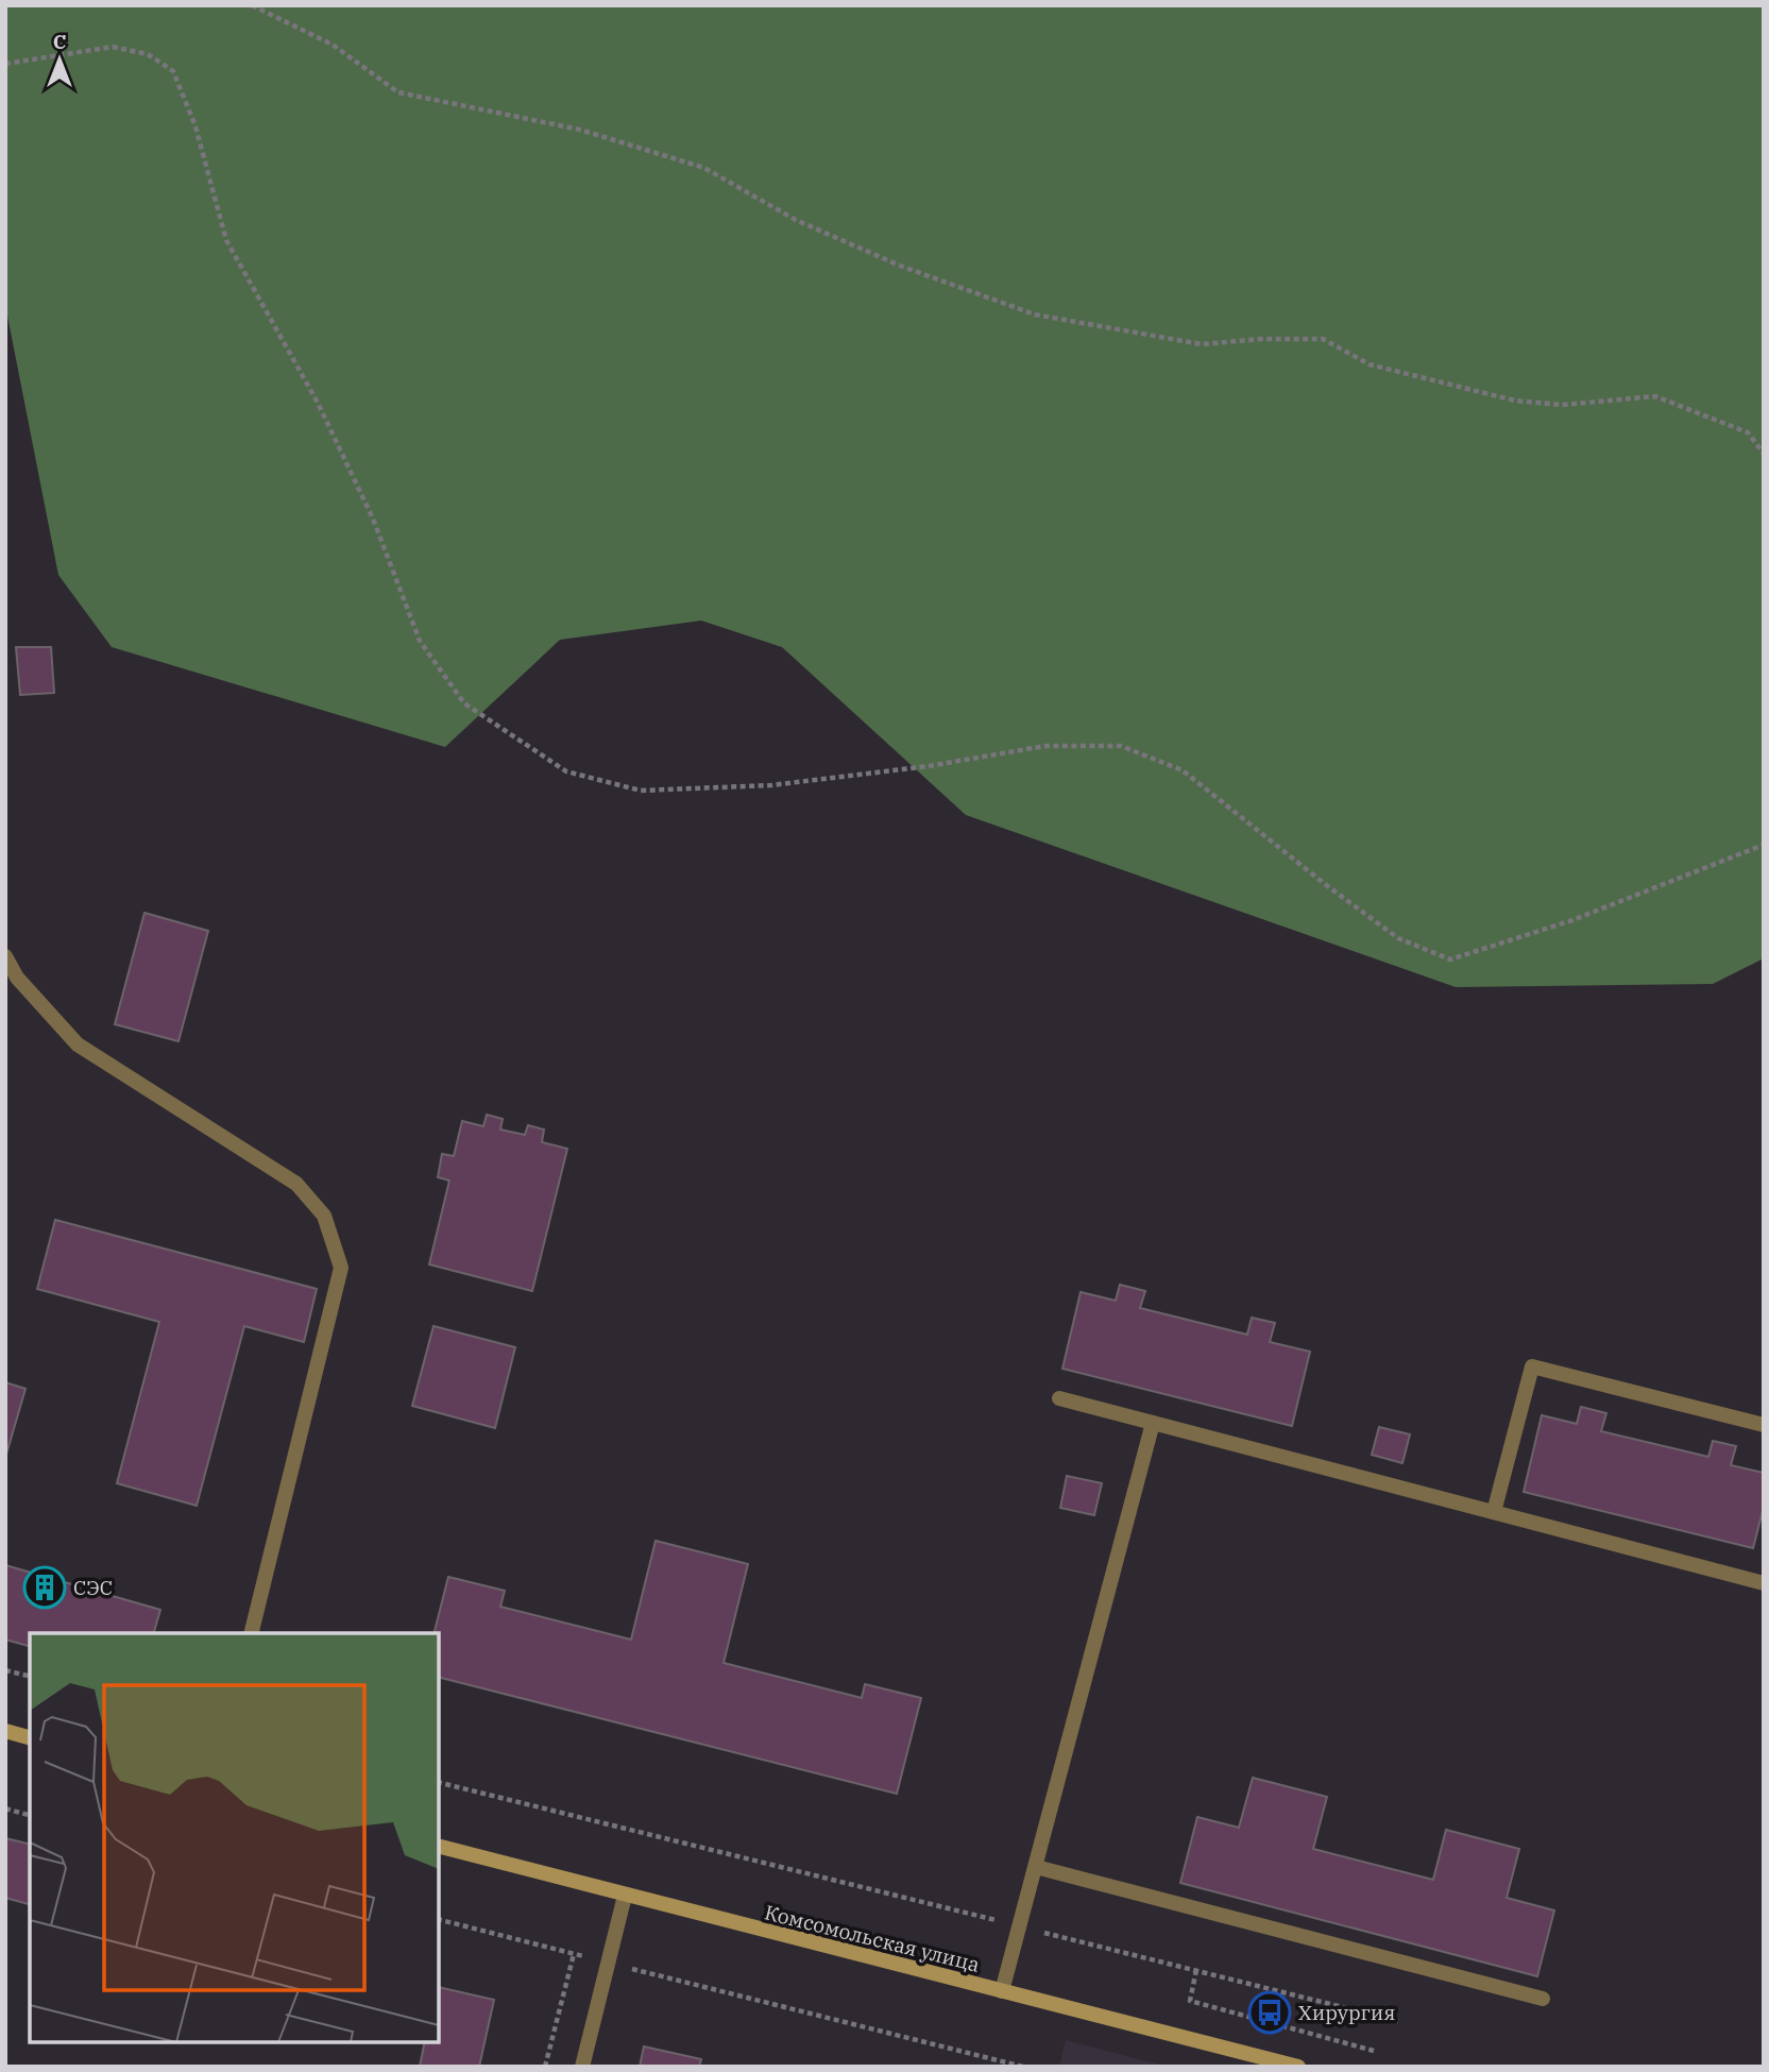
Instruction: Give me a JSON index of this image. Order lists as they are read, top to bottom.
{
  "streets": {
    "street": ["Комсомольская улица"]
  },
  "places": {
    "building": ["СЭС"],
    "bus stop": ["Хирургия"]
  },
  "north": "top"
}
